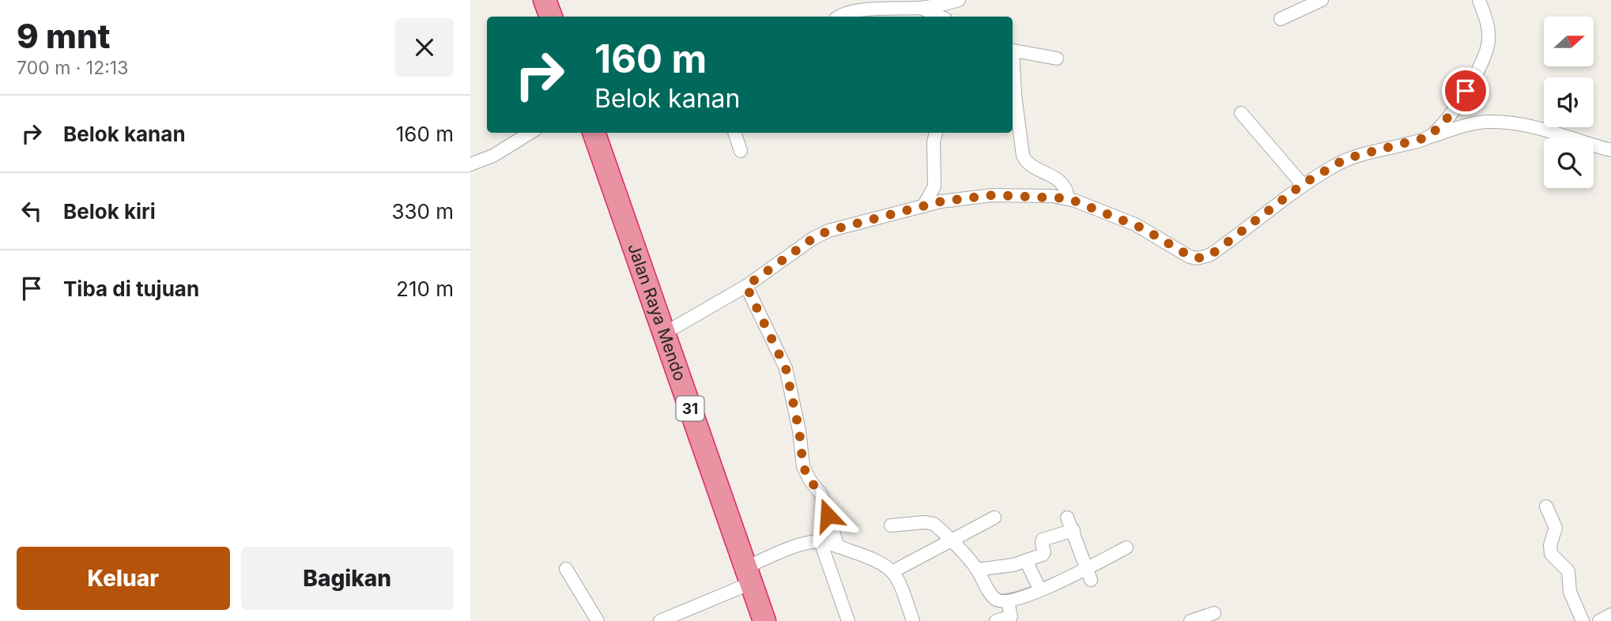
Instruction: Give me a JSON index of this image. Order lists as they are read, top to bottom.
{
  "streets": {
    "highway": ["Jalan Raya Mendo", "31"]
  },
  "north": "right",
  "page": {
    "heading": ["9 mnt", "700 m · 12:13"],
    "turn": ["160 m", "Belok kanan"],
    "list": [
      {
        "name": "Belok kanan",
        "value": "160 m"
      },
      {
        "name": "Belok kiri",
        "value": "330 m"
      },
      {
        "name": "Tiba di tujuan",
        "value": "210 m"
      }
    ],
    "buttons": ["Keluar", "Bagikan"]
  }
}
